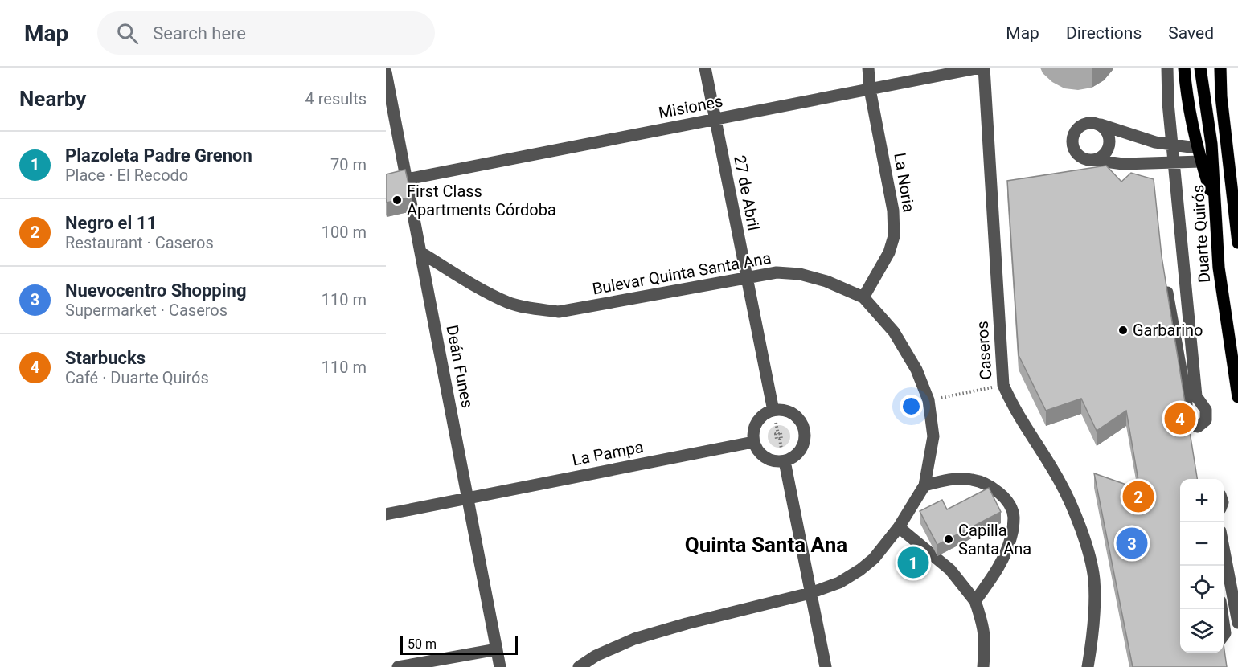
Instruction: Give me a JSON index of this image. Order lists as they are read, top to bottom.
{
  "streets": {
    "main road": ["Duarte Quirós"],
    "street": [
      "Misiones",
      "La Noria",
      "27 de Abril",
      "Bulevar Quinta Santa Ana",
      "Caseros",
      "Deán Funes",
      "La Pampa"
    ]
  },
  "crossings": [
    ["Misiones", "La Noria"],
    ["Misiones", "27 de Abril"],
    ["Misiones", "Caseros"],
    ["Misiones", "Deán Funes"],
    ["La Noria", "Bulevar Quinta Santa Ana"],
    ["27 de Abril", "Bulevar Quinta Santa Ana"],
    ["27 de Abril", "La Pampa"],
    ["Bulevar Quinta Santa Ana", "Deán Funes"],
    ["Deán Funes", "La Pampa"]
  ],
  "districts": ["Quinta Santa Ana"],
  "places": ["First Class Apartments Córdoba", "Garbarino", "Capilla Santa Ana"],
  "scale_bar": "50 m",
  "page": {
    "header": "Map",
    "search": "Search here",
    "nav": ["Map", "Directions", "Saved"],
    "heading": ["Nearby", "4 results"],
    "list": [
      {
        "mark": "1",
        "name": "Plazoleta Padre Grenon",
        "note": "Place · El Recodo",
        "value": "70 m"
      },
      {
        "mark": "2",
        "name": "Negro el 11",
        "note": "Restaurant · Caseros",
        "value": "100 m"
      },
      {
        "mark": "3",
        "name": "Nuevocentro Shopping",
        "note": "Supermarket · Caseros",
        "value": "110 m"
      },
      {
        "mark": "4",
        "name": "Starbucks",
        "note": "Café · Duarte Quirós",
        "value": "110 m"
      }
    ],
    "pins": [
      "4",
      "2",
      "3",
      "1"
    ],
    "map_buttons": ["+", "−"],
    "scale": "50 m"
  }
}
